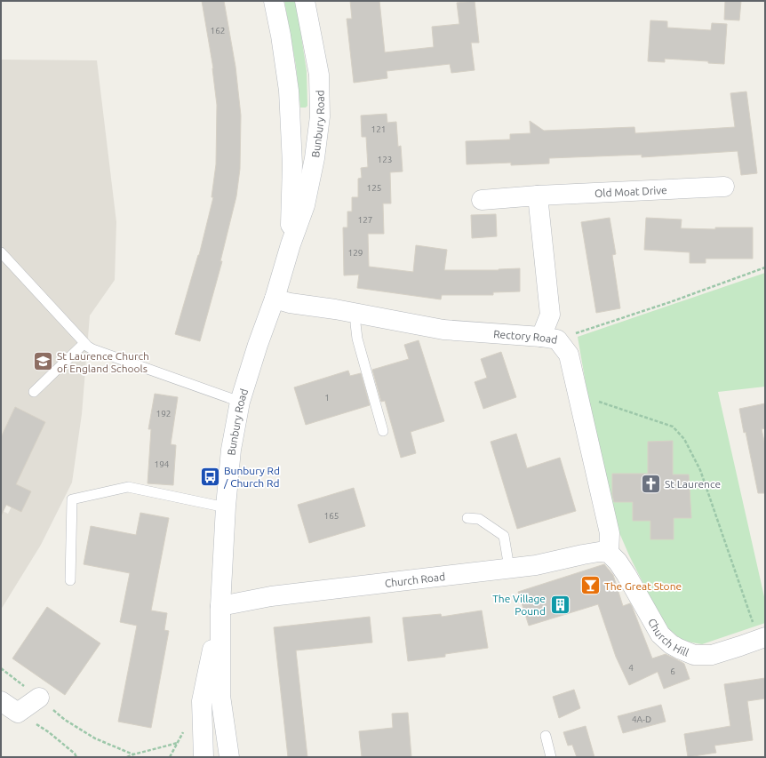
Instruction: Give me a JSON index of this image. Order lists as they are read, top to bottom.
{
  "streets": {
    "street": [
      "Bunbury Road",
      "Old Moat Drive",
      "Rectory Road",
      "Church Road",
      "Church Hill"
    ]
  },
  "crossings": [
    ["Bunbury Road", "Rectory Road"],
    ["Bunbury Road", "Church Road"],
    ["Rectory Road", "Church Road"],
    ["Rectory Road", "Church Hill"],
    ["Church Road", "Church Hill"]
  ],
  "places": {
    "school or university": ["St Laurence Church of England Schools"],
    "bus stop": ["Bunbury Rd / Church Rd"],
    "church": ["St Laurence"],
    "bar": ["The Great Stone"],
    "building": ["The Village Pound"]
  },
  "house_numbers": [
    "162",
    "121",
    "123",
    "125",
    "127",
    "129",
    "1",
    "192",
    "194",
    "165",
    "4",
    "6",
    "4A-D"
  ]
}
